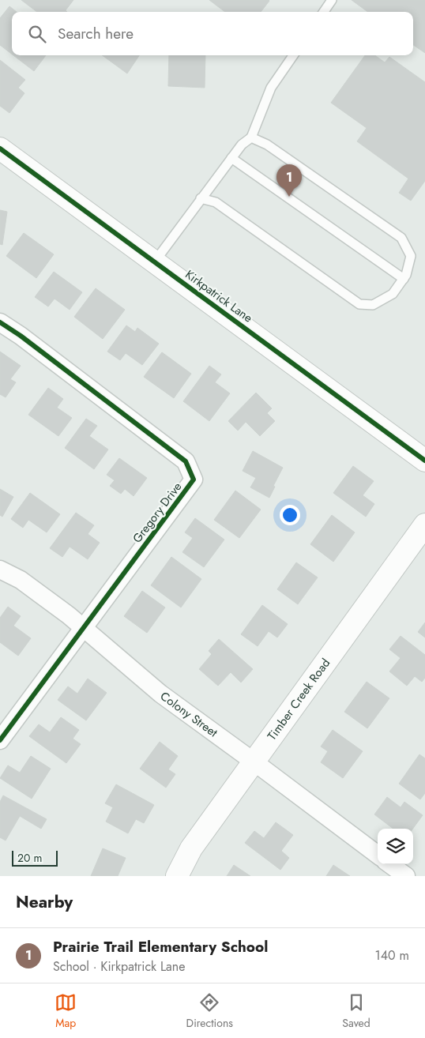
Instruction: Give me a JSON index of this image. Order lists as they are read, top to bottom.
{
  "streets": {
    "street": [
      "Kirkpatrick Lane",
      "Gregory Drive",
      "Timber Creek Road",
      "Colony Street"
    ]
  },
  "crossings": [
    ["Gregory Drive", "Colony Street"],
    ["Timber Creek Road", "Colony Street"]
  ],
  "scale_bar": "20 m",
  "page": {
    "search": "Search here",
    "pins": "1",
    "scale": "20 m",
    "heading": "Nearby",
    "list": [
      {
        "mark": "1",
        "name": "Prairie Trail Elementary School",
        "note": "School · Kirkpatrick Lane",
        "value": "140 m"
      }
    ],
    "nav": ["Map", "Directions", "Saved"]
  }
}
